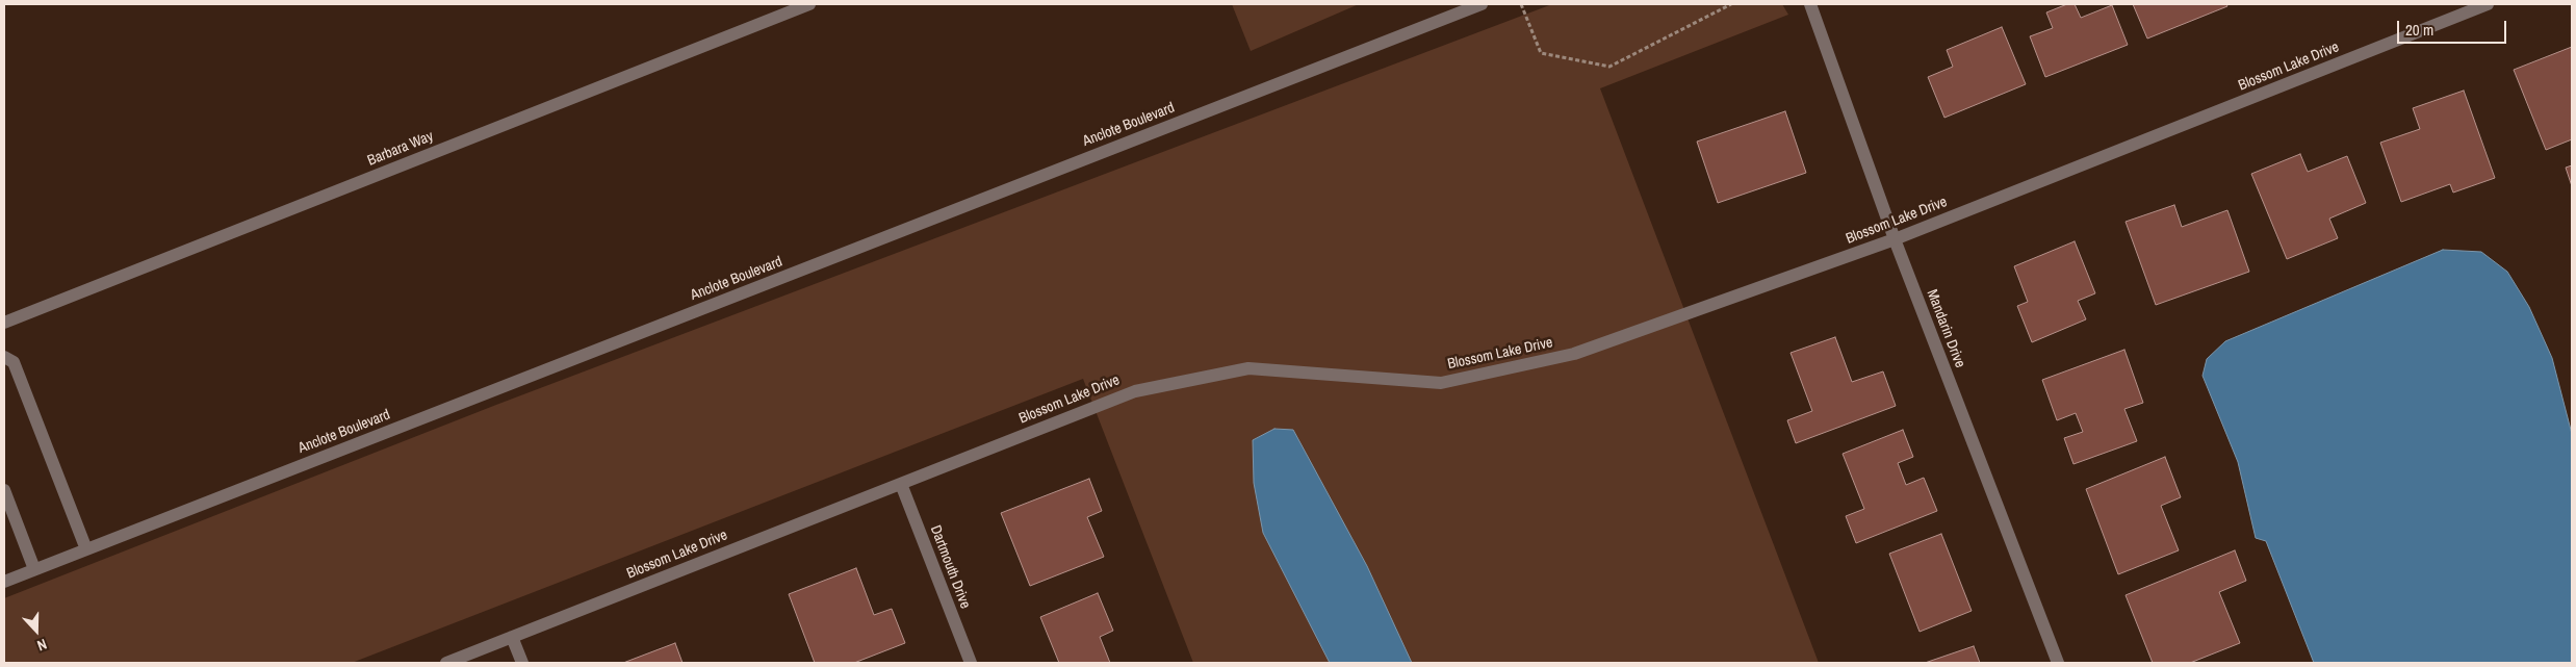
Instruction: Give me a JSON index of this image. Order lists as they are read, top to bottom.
{
  "streets": {
    "street": [
      "Blossom Lake Drive",
      "Anclote Boulevard",
      "Barbara Way",
      "Mandarin Drive",
      "Dartmouth Drive"
    ]
  },
  "crossings": [
    ["Blossom Lake Drive", "Mandarin Drive"],
    ["Blossom Lake Drive", "Dartmouth Drive"]
  ],
  "scale_bar": "20 m",
  "north": "bottom"
}
